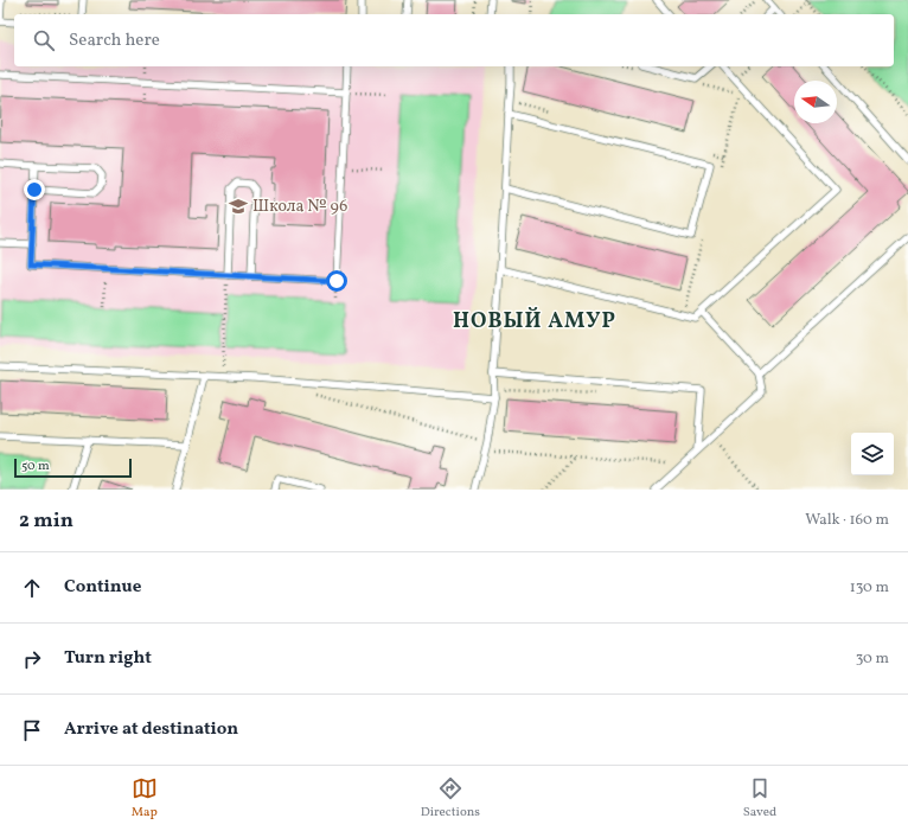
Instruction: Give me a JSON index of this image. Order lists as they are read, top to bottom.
{
  "districts": ["НОВЫЙ АМУР"],
  "places": {
    "school or university": ["Школа № 96"]
  },
  "scale_bar": "50 m",
  "north": "left",
  "page": {
    "search": "Search here",
    "scale": "50 m",
    "heading": ["2 min", "Walk · 160 m"],
    "list": [
      ["Continue", "130 m"],
      ["Turn right", "30 m"],
      "Arrive at destination"
    ],
    "nav": ["Map", "Directions", "Saved"]
  }
}
